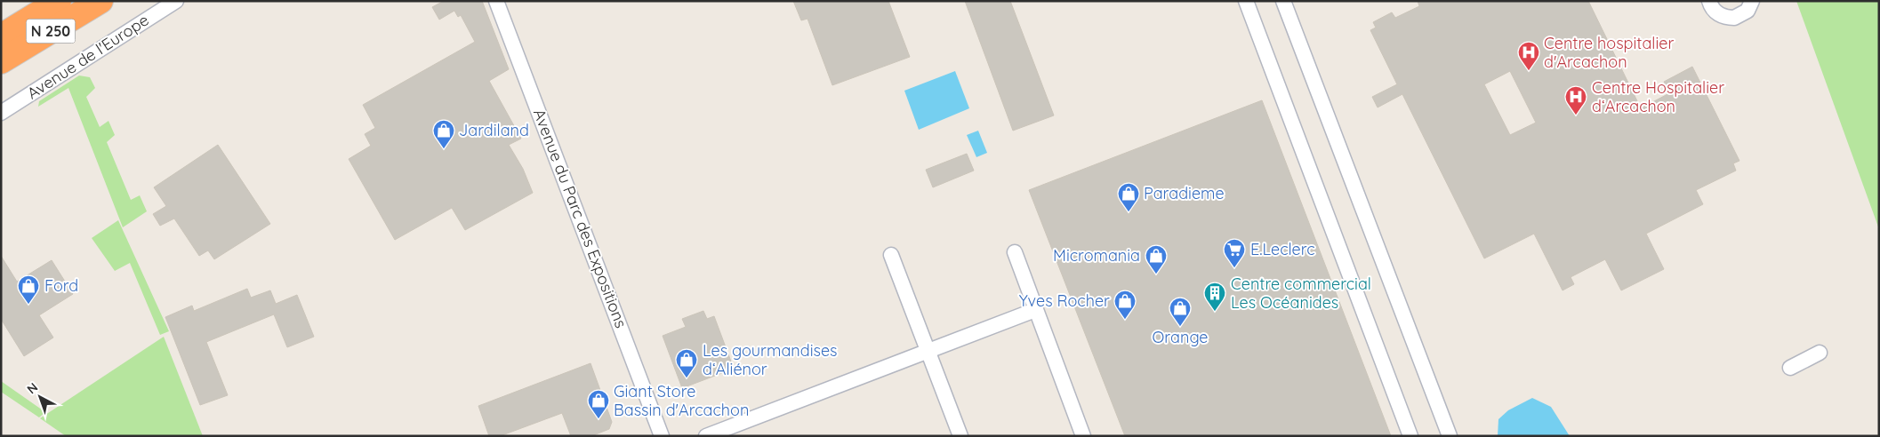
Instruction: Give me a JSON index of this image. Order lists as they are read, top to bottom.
{
  "streets": {
    "highway": ["N 250"],
    "street": ["Avenue de l'Europe", "Avenue du Parc des Expositions"]
  },
  "places": {
    "hospital": ["Centre hospitalier d'Arcachon", "Centre Hospitalier d‘Arcachon"],
    "shop": [
      "Jardiland",
      "Paradieme",
      "Micromania",
      "Ford",
      "Yves Rocher",
      "Orange",
      "Les gourmandises d‘Aliénor",
      "Giant Store Bassin d'Arcachon"
    ],
    "supermarket": ["E.Leclerc"],
    "building": ["Centre commercial Les Océanides"]
  },
  "north": "top left"
}
